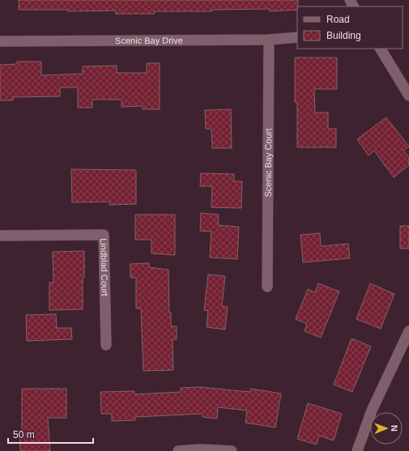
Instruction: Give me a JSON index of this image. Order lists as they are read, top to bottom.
{
  "streets": {
    "street": ["Scenic Bay Drive", "Scenic Bay Court", "Lindblad Court"]
  },
  "crossings": [
    ["Scenic Bay Drive", "Scenic Bay Court"]
  ],
  "legend": ["Road", "Building"],
  "scale_bar": "50 m",
  "north": "right"
}
